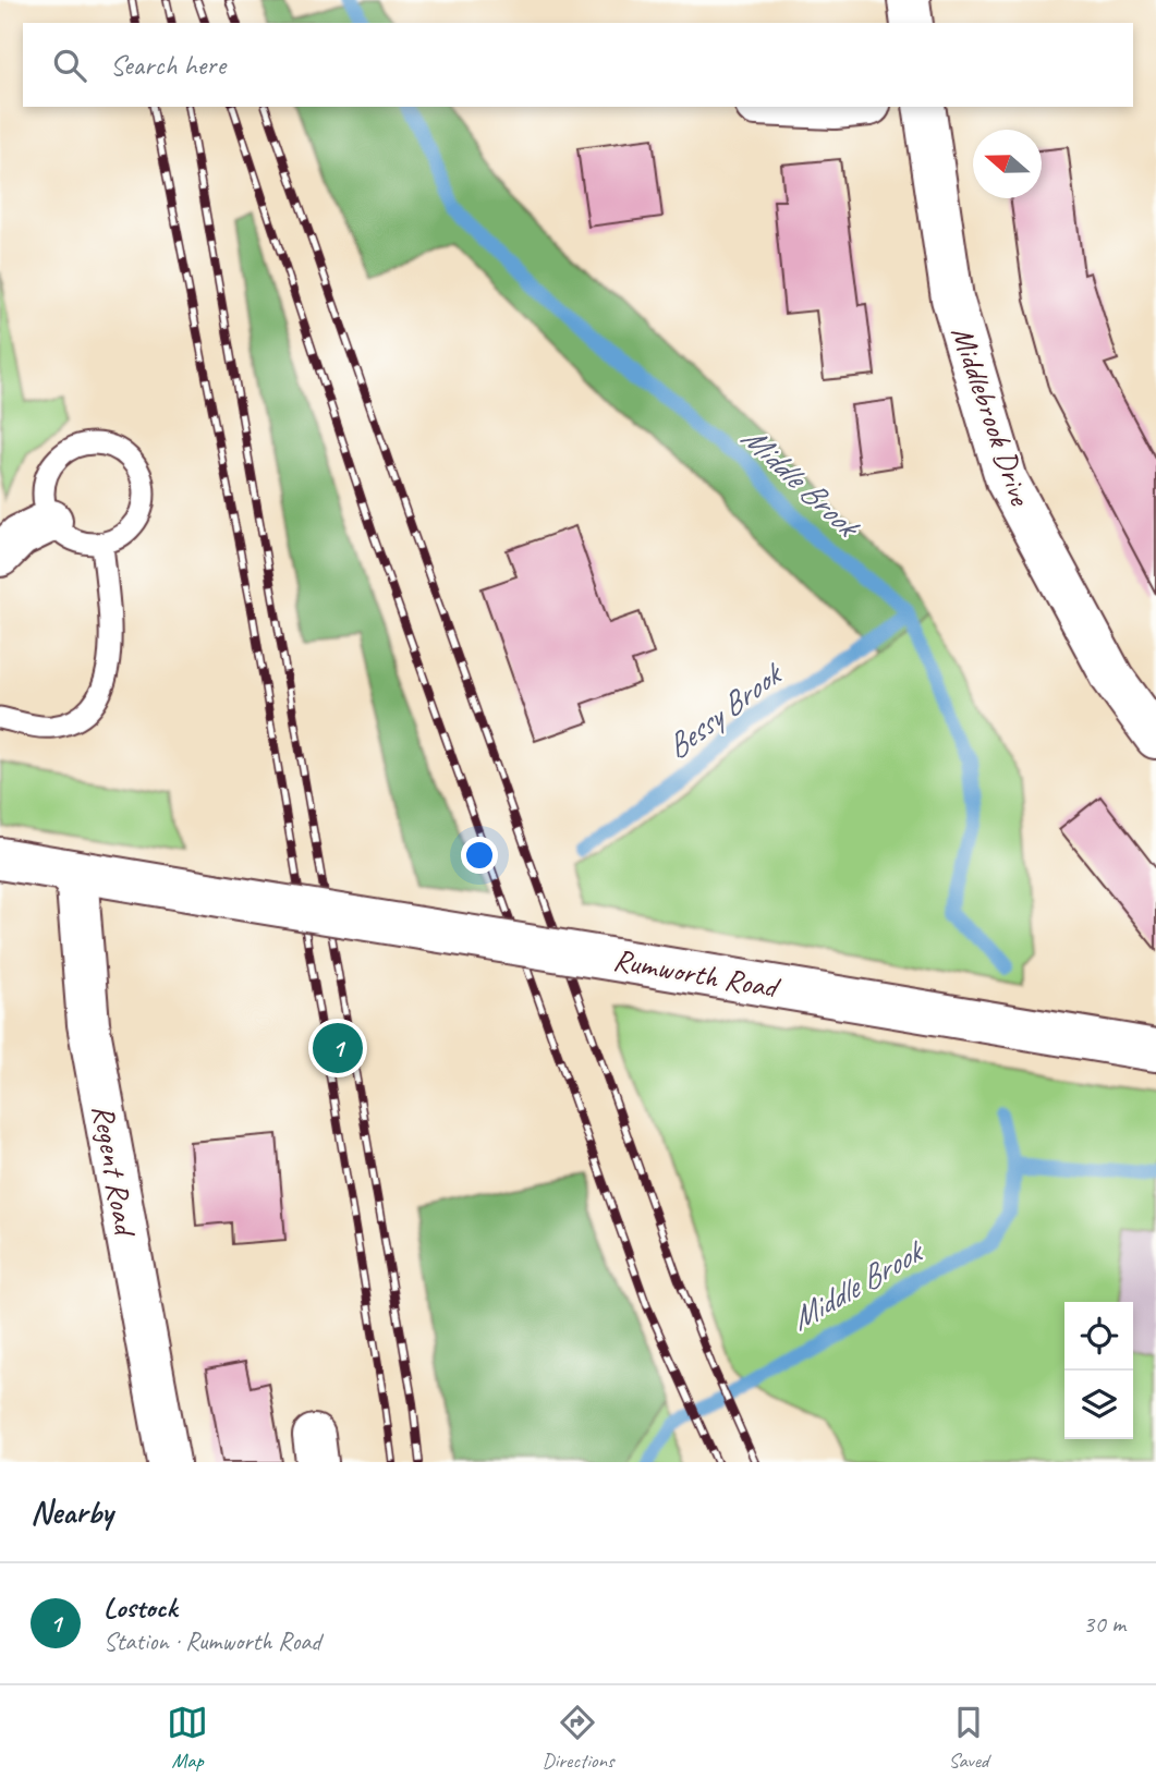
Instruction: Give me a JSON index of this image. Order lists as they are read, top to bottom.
{
  "streets": {
    "street": ["Middlebrook Drive", "Rumworth Road", "Regent Road"]
  },
  "crossings": [
    ["Rumworth Road", "Regent Road"]
  ],
  "water": ["Middle Brook", "Bessy Brook"],
  "north": "left",
  "page": {
    "search": "Search here",
    "pins": "1",
    "heading": "Nearby",
    "list": [
      {
        "mark": "1",
        "name": "Lostock",
        "note": "Station · Rumworth Road",
        "value": "30 m"
      }
    ],
    "nav": ["Map", "Directions", "Saved"]
  }
}
